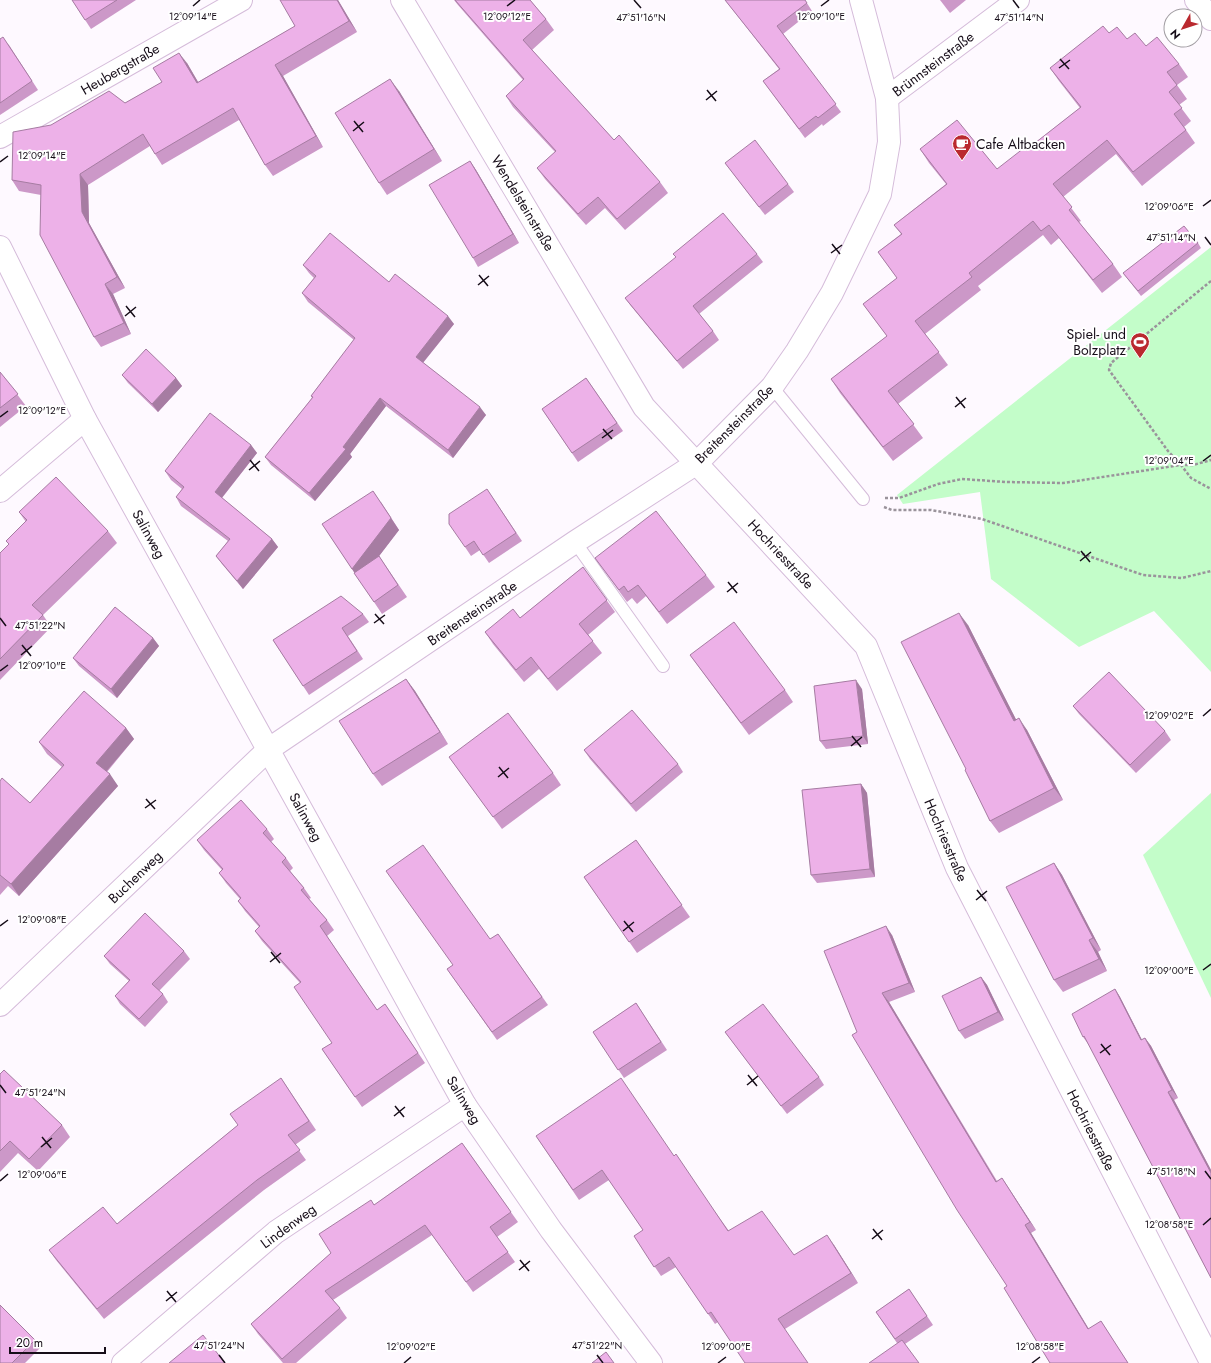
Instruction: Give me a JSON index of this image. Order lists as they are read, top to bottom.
{
  "streets": {
    "street": [
      "Brünnsteinstraße",
      "Heubergstraße",
      "Wendelsteinstraße",
      "Breitensteinstraße",
      "Salinweg",
      "Hochriesstraße",
      "Buchenweg",
      "Lindenweg"
    ]
  },
  "crossings": [
    ["Brünnsteinstraße", "Breitensteinstraße"],
    ["Wendelsteinstraße", "Hochriesstraße"],
    ["Breitensteinstraße", "Salinweg"],
    ["Breitensteinstraße", "Hochriesstraße"],
    ["Breitensteinstraße", "Buchenweg"],
    ["Salinweg", "Buchenweg"],
    ["Salinweg", "Lindenweg"]
  ],
  "places": {
    "cafe": ["Cafe Altbacken"],
    "sports": ["Spiel- und Bolzplatz"]
  },
  "scale_bar": "20 m",
  "north": "bottom left",
  "coordinates": [
    "12°09'14\"E",
    "12°09'12\"E",
    "12°09'10\"E",
    "47°51'14\"N",
    "47°51'16\"N",
    "12°09'06\"E",
    "12°09'04\"E",
    "47°51'22\"N",
    "12°09'02\"E",
    "12°09'08\"E",
    "12°09'00\"E",
    "47°51'24\"N",
    "47°51'18\"N",
    "12°08'58\"E"
  ]
}
